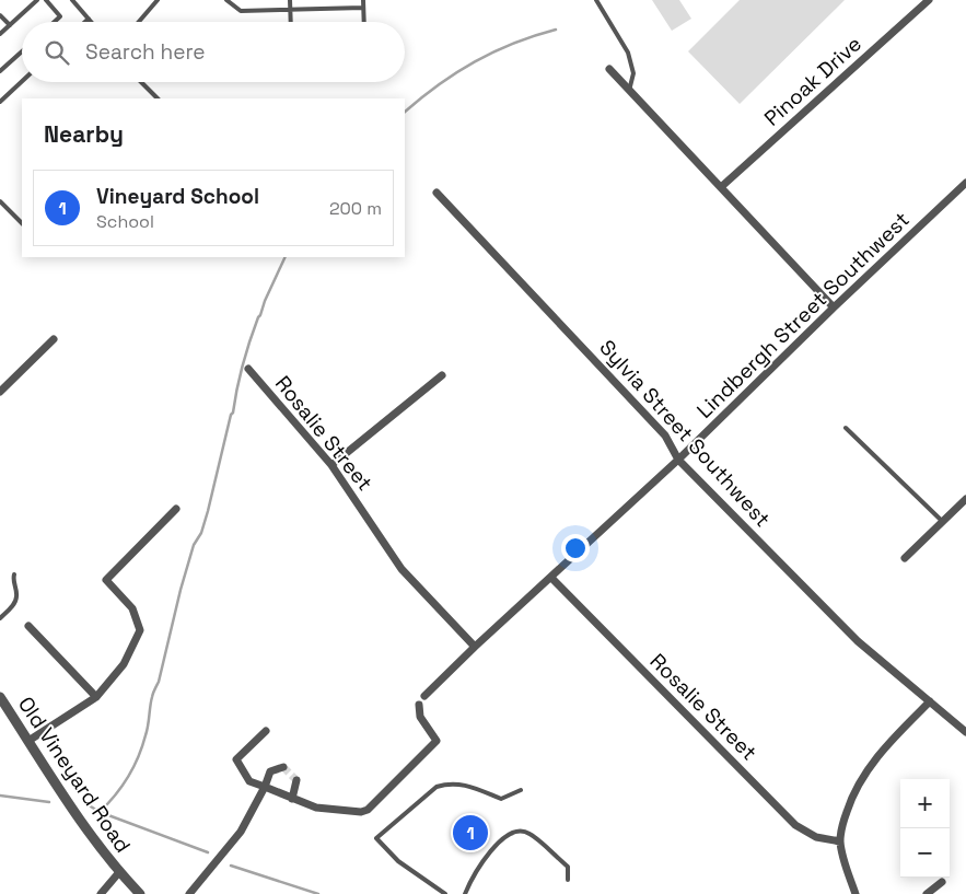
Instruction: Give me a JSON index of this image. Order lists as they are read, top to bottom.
{
  "streets": {
    "street": [
      "Pinoak Drive",
      "Lindbergh Street Southwest",
      "Rosalie Street",
      "Sylvia Street Southwest",
      "Old Vineyard Road"
    ]
  },
  "crossings": [
    ["Lindbergh Street Southwest", "Rosalie Street"],
    ["Lindbergh Street Southwest", "Sylvia Street Southwest"]
  ],
  "page": {
    "search": "Search here",
    "heading": "Nearby",
    "list": [
      {
        "mark": "1",
        "name": "Vineyard School",
        "note": "School",
        "value": "200 m"
      }
    ],
    "map_buttons": ["+", "−"],
    "pins": "1"
  }
}
